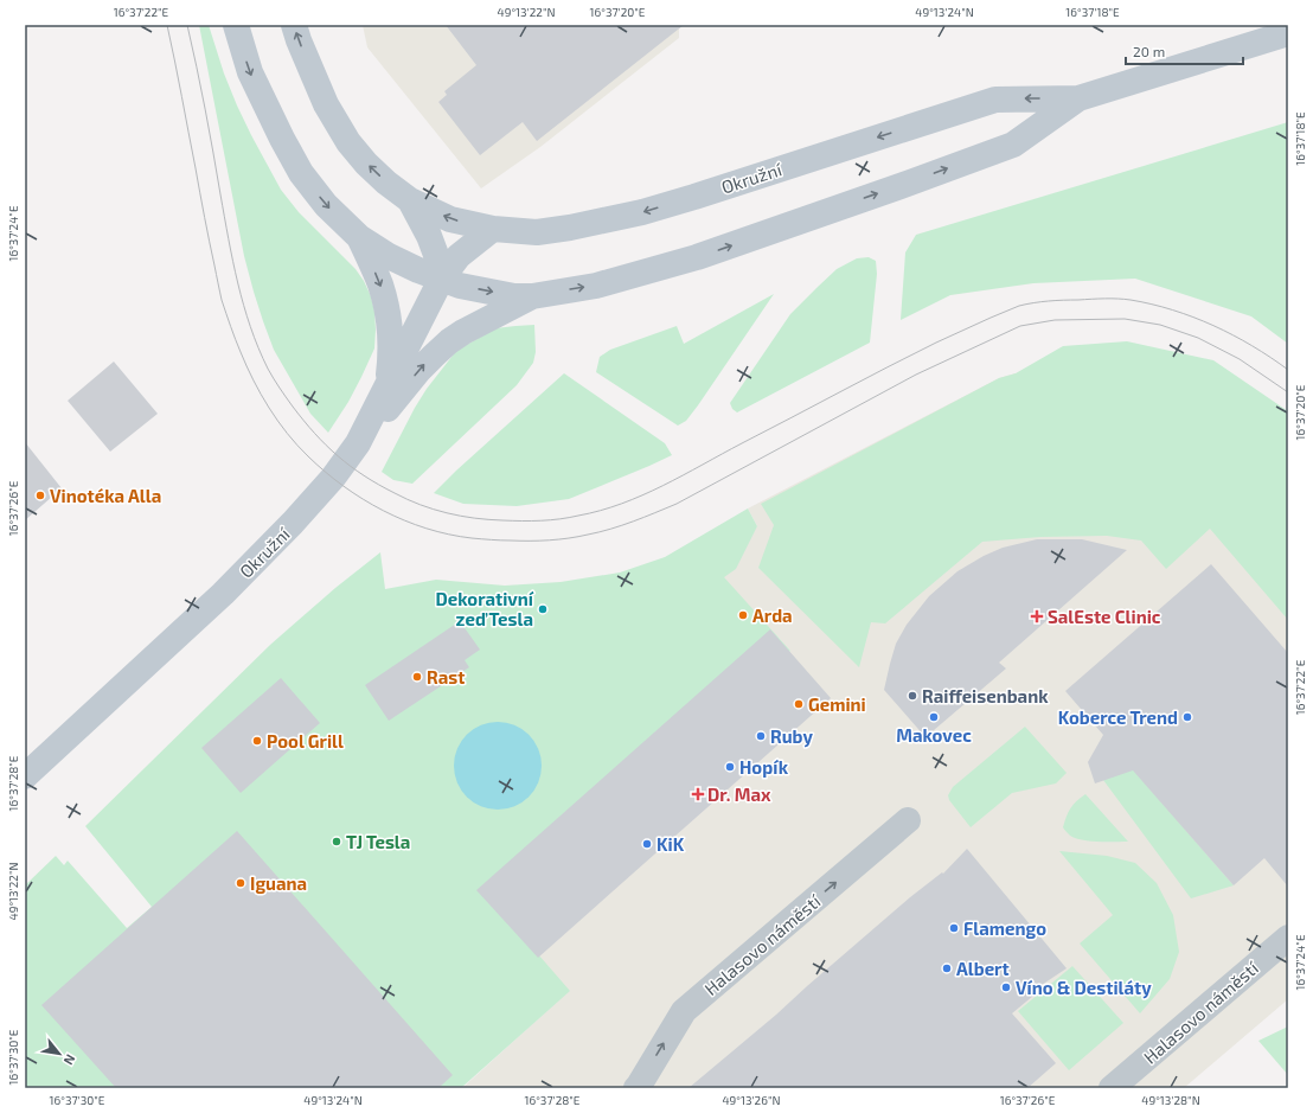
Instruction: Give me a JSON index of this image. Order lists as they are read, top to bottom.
{
  "streets": {
    "street": ["Okružní", "Halasovo náměstí"]
  },
  "one_way": ["Halasovo náměstí"],
  "places": {
    "other": [
      "Vinotéka Alla",
      "Dekorativní zeď Tesla",
      "Arda",
      "Rast",
      "Raiffeisenbank",
      "Gemini",
      "Makovec",
      "Koberce Trend",
      "Ruby",
      "Pool Grill",
      "Hopík",
      "TJ Tesla",
      "KiK",
      "Iguana",
      "Flamengo",
      "Albert",
      "Víno & Destiláty"
    ],
    "health": ["SalEste Clinic", "Dr. Max"]
  },
  "scale_bar": "20 m",
  "north": "bottom right",
  "coordinates": [
    "16°37'22\"E",
    "49°13'22\"N",
    "16°37'20\"E",
    "49°13'24\"N",
    "16°37'18\"E",
    "16°37'24\"E",
    "16°37'26\"E",
    "16°37'28\"E",
    "16°37'30\"E",
    "49°13'26\"N",
    "49°13'28\"N"
  ]
}
